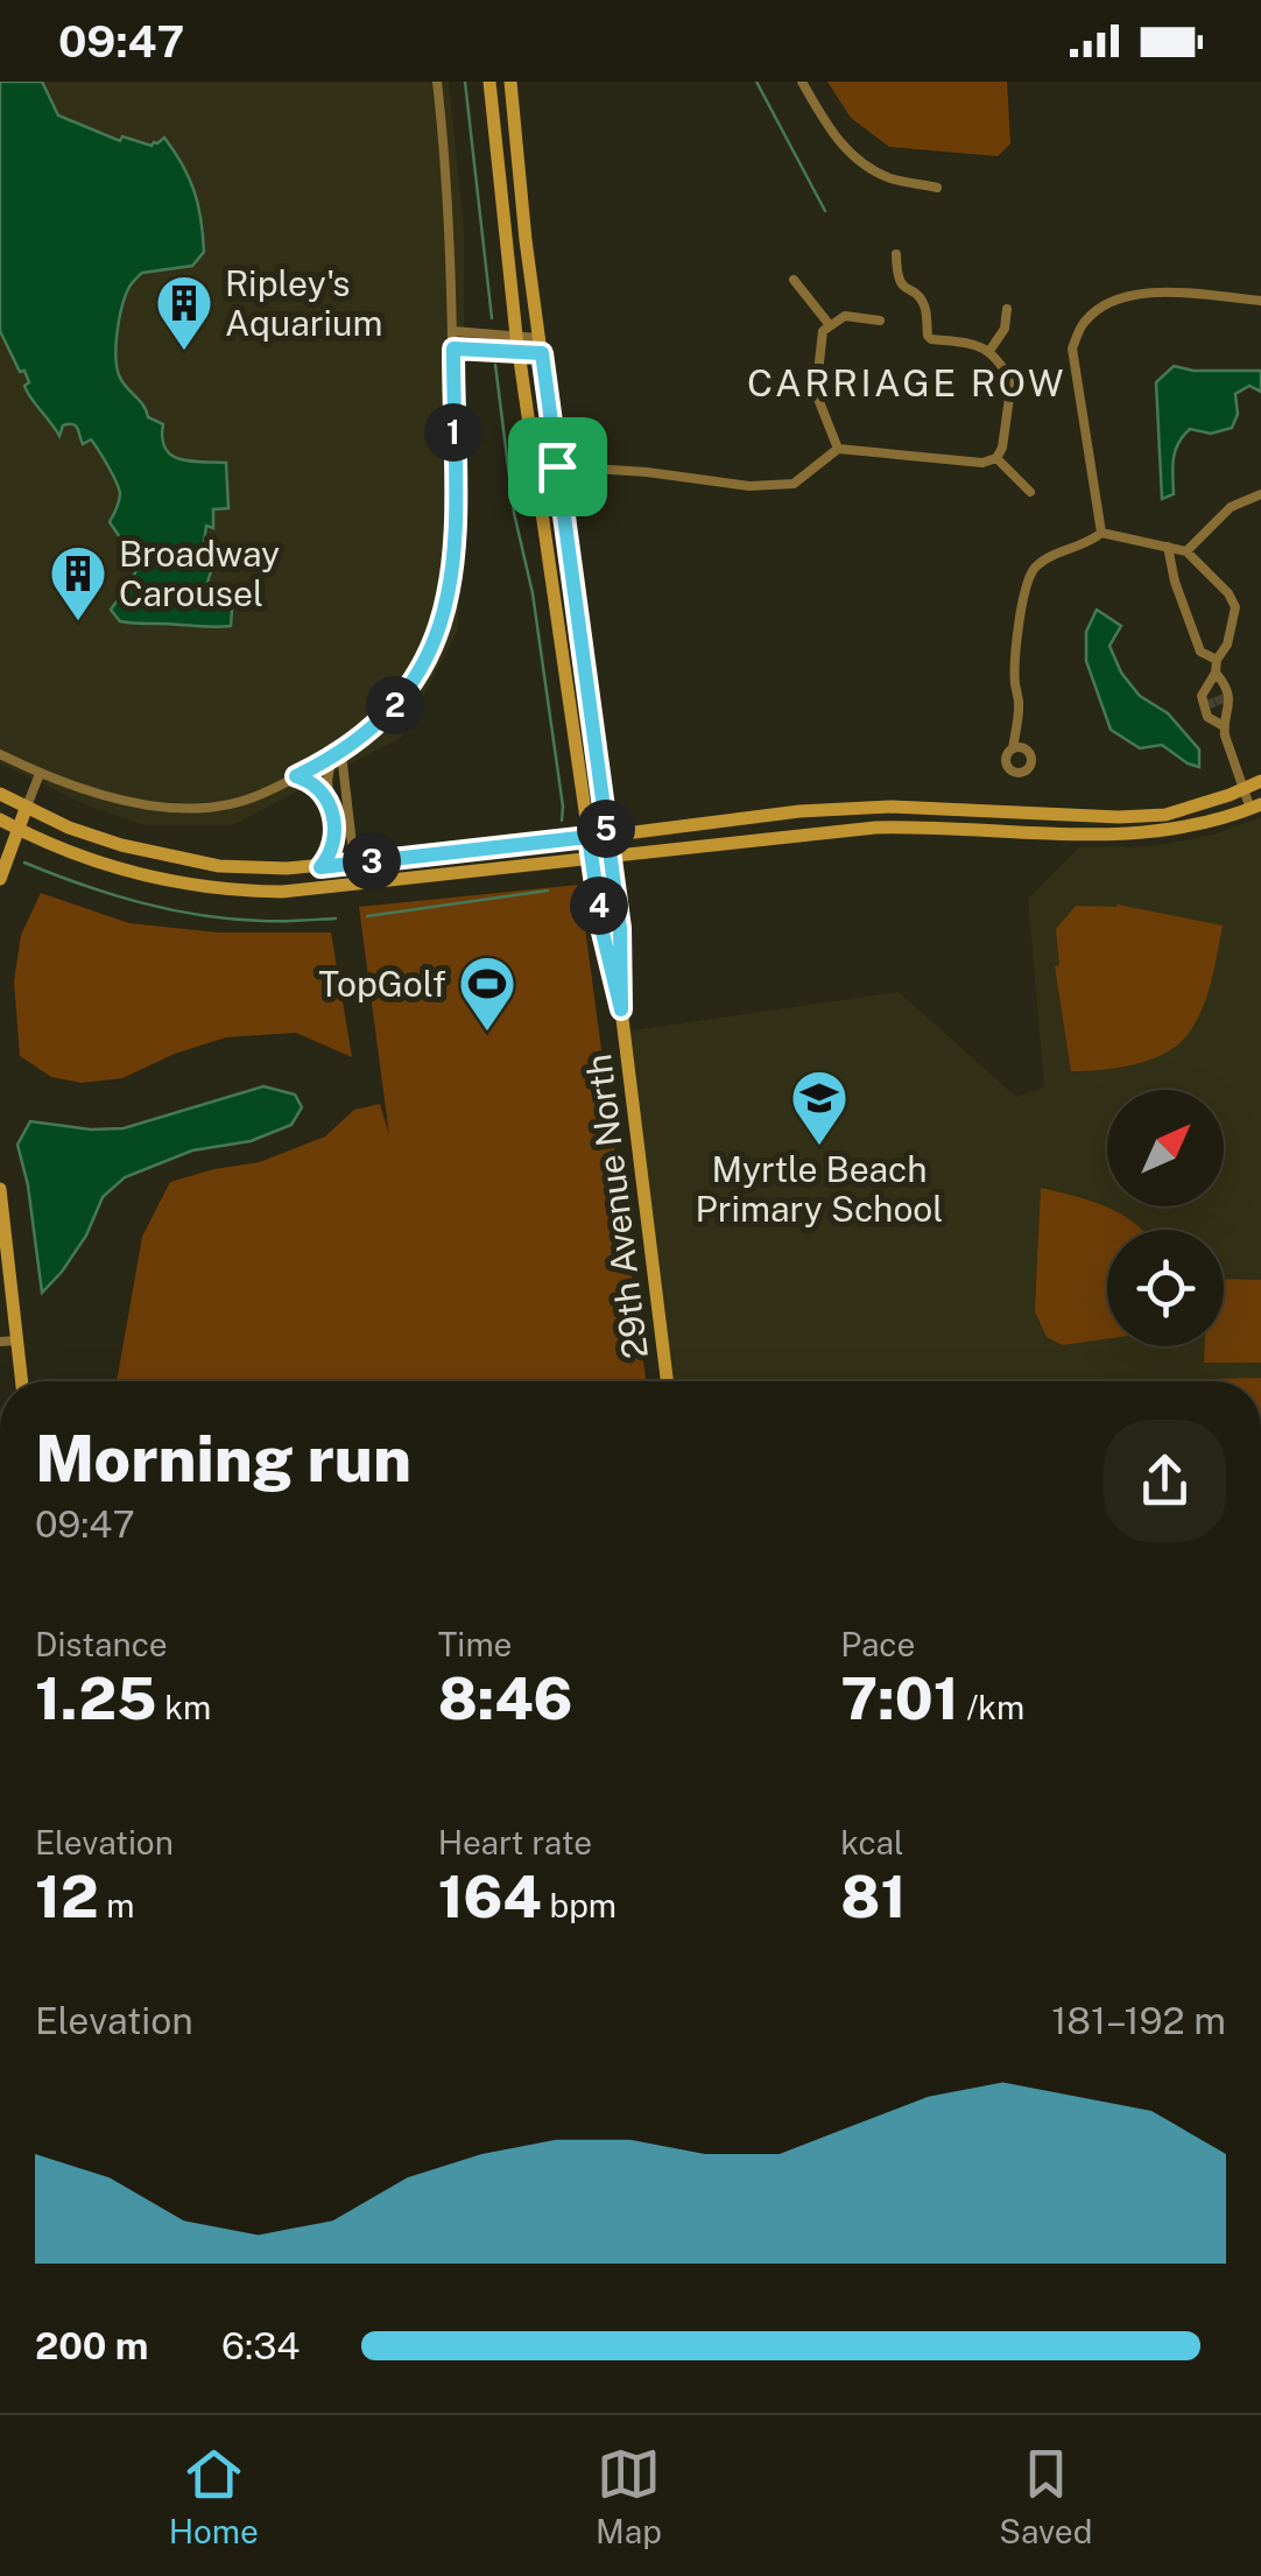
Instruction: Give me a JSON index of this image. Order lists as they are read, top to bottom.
{
  "streets": {
    "main road": ["29th Avenue North"]
  },
  "districts": ["CARRIAGE ROW"],
  "places": {
    "building": ["Ripley's Aquarium", "Broadway Carousel"],
    "sports": ["TopGolf"],
    "school or university": ["Myrtle Beach Primary School"]
  },
  "north": "top right",
  "page": {
    "status": "09:47",
    "pins": [
      "1",
      "2",
      "5",
      "3",
      "4"
    ],
    "heading": ["Morning run", "09:47"],
    "stats": [
      ["Distance", "1.25 km"],
      ["Time", "8:46"],
      ["Pace", "7:01 /km"],
      ["Elevation", "12 m"],
      ["Heart rate", "164 bpm"],
      ["kcal", "81"]
    ],
    "chart": ["Elevation", "181–192 m"],
    "list": [
      {
        "name": "200 m",
        "note": "6:34"
      }
    ],
    "tabs": ["Home", "Map", "Saved"]
  }
}
